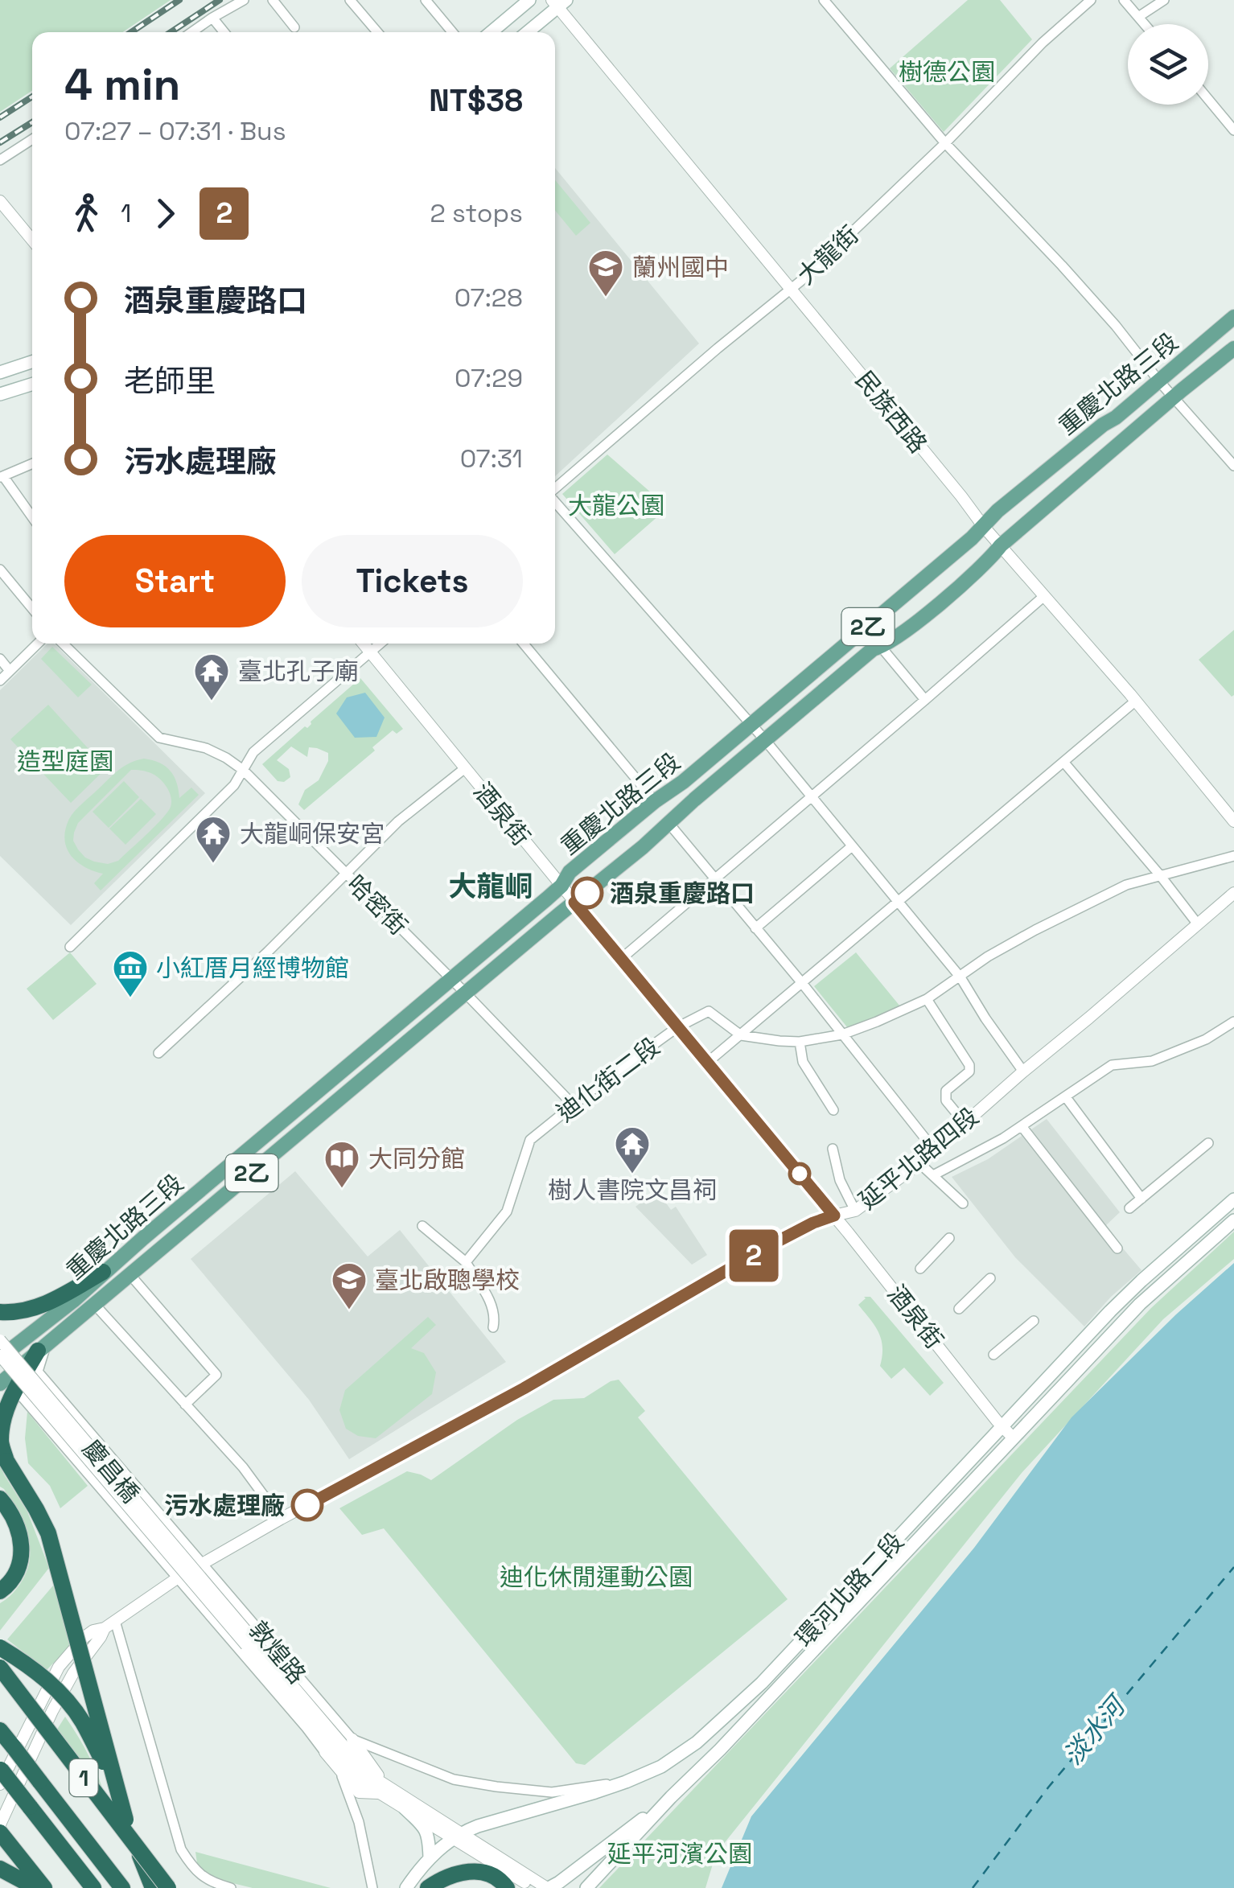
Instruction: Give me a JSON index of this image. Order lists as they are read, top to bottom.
{
  "streets": {
    "highway": ["1"],
    "main road": ["重慶北路三段", "2乙", "環河北路二段"],
    "street": [
      "大龍街",
      "民族西路",
      "酒泉街",
      "哈密街",
      "迪化街二段",
      "延平北路四段",
      "慶昌橋",
      "敦煌路"
    ]
  },
  "crossings": [
    ["大龍街", "民族西路"],
    ["重慶北路三段", "民族西路"],
    ["重慶北路三段", "酒泉街"],
    ["重慶北路三段", "哈密街"],
    ["重慶北路三段", "慶昌橋"],
    ["重慶北路三段", "敦煌路"],
    ["酒泉街", "迪化街二段"],
    ["酒泉街", "延平北路四段"],
    ["酒泉街", "環河北路二段"],
    ["哈密街", "迪化街二段"],
    ["延平北路四段", "敦煌路"],
    ["環河北路二段", "敦煌路"]
  ],
  "districts": ["大龍峒"],
  "water": ["淡水河"],
  "parks": [
    "樹德公園",
    "大龍公園",
    "造型庭園",
    "迪化休閒運動公園",
    "延平河濱公園"
  ],
  "places": {
    "school or university": ["蘭州國中", "臺北啟聰學校"],
    "temple": ["臺北孔子廟", "大龍峒保安宮", "樹人書院文昌祠"],
    "other": ["酒泉重慶路口", "污水處理廠"],
    "museum": ["小紅厝月經博物館"],
    "library": ["大同分館"]
  },
  "lines": ["bus line 2"],
  "page": {
    "on_map": "2",
    "heading": ["4 min", "07:27 – 07:31 · Bus", "NT$38"],
    "legs": ["1", "2", "2 stops"],
    "list": [
      {
        "name": "酒泉重慶路口",
        "value": "07:28"
      },
      {
        "name": "老師里",
        "value": "07:29"
      },
      {
        "name": "污水處理廠",
        "value": "07:31"
      }
    ],
    "buttons": ["Start", "Tickets"]
  }
}
